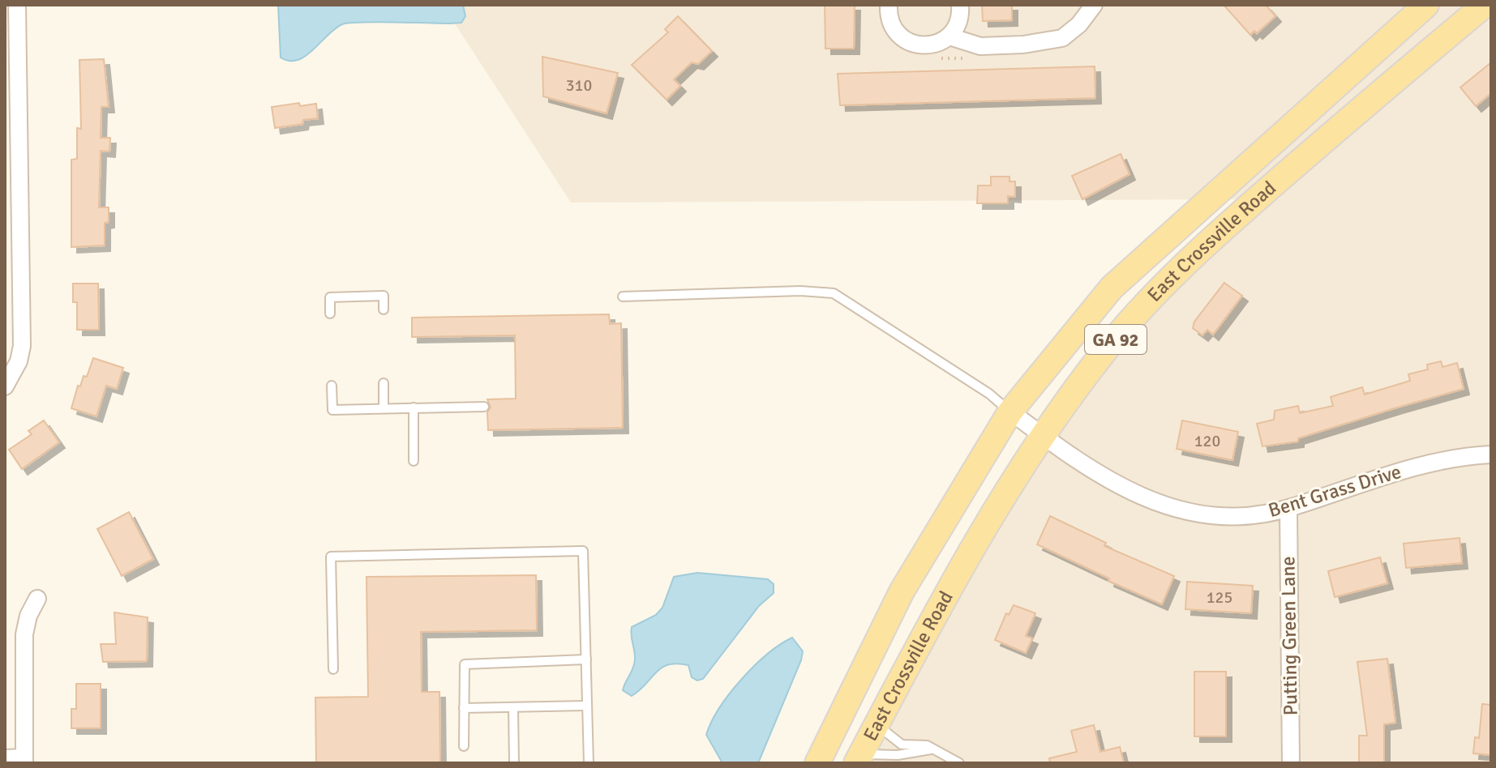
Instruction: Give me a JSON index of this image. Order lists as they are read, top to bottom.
{
  "streets": {
    "main road": ["East Crossville Road", "GA 92"],
    "street": ["Bent Grass Drive", "Putting Green Lane"]
  },
  "crossings": [
    ["East Crossville Road", "Bent Grass Drive"],
    ["Bent Grass Drive", "Putting Green Lane"]
  ],
  "house_numbers": ["310", "120", "125"]
}
